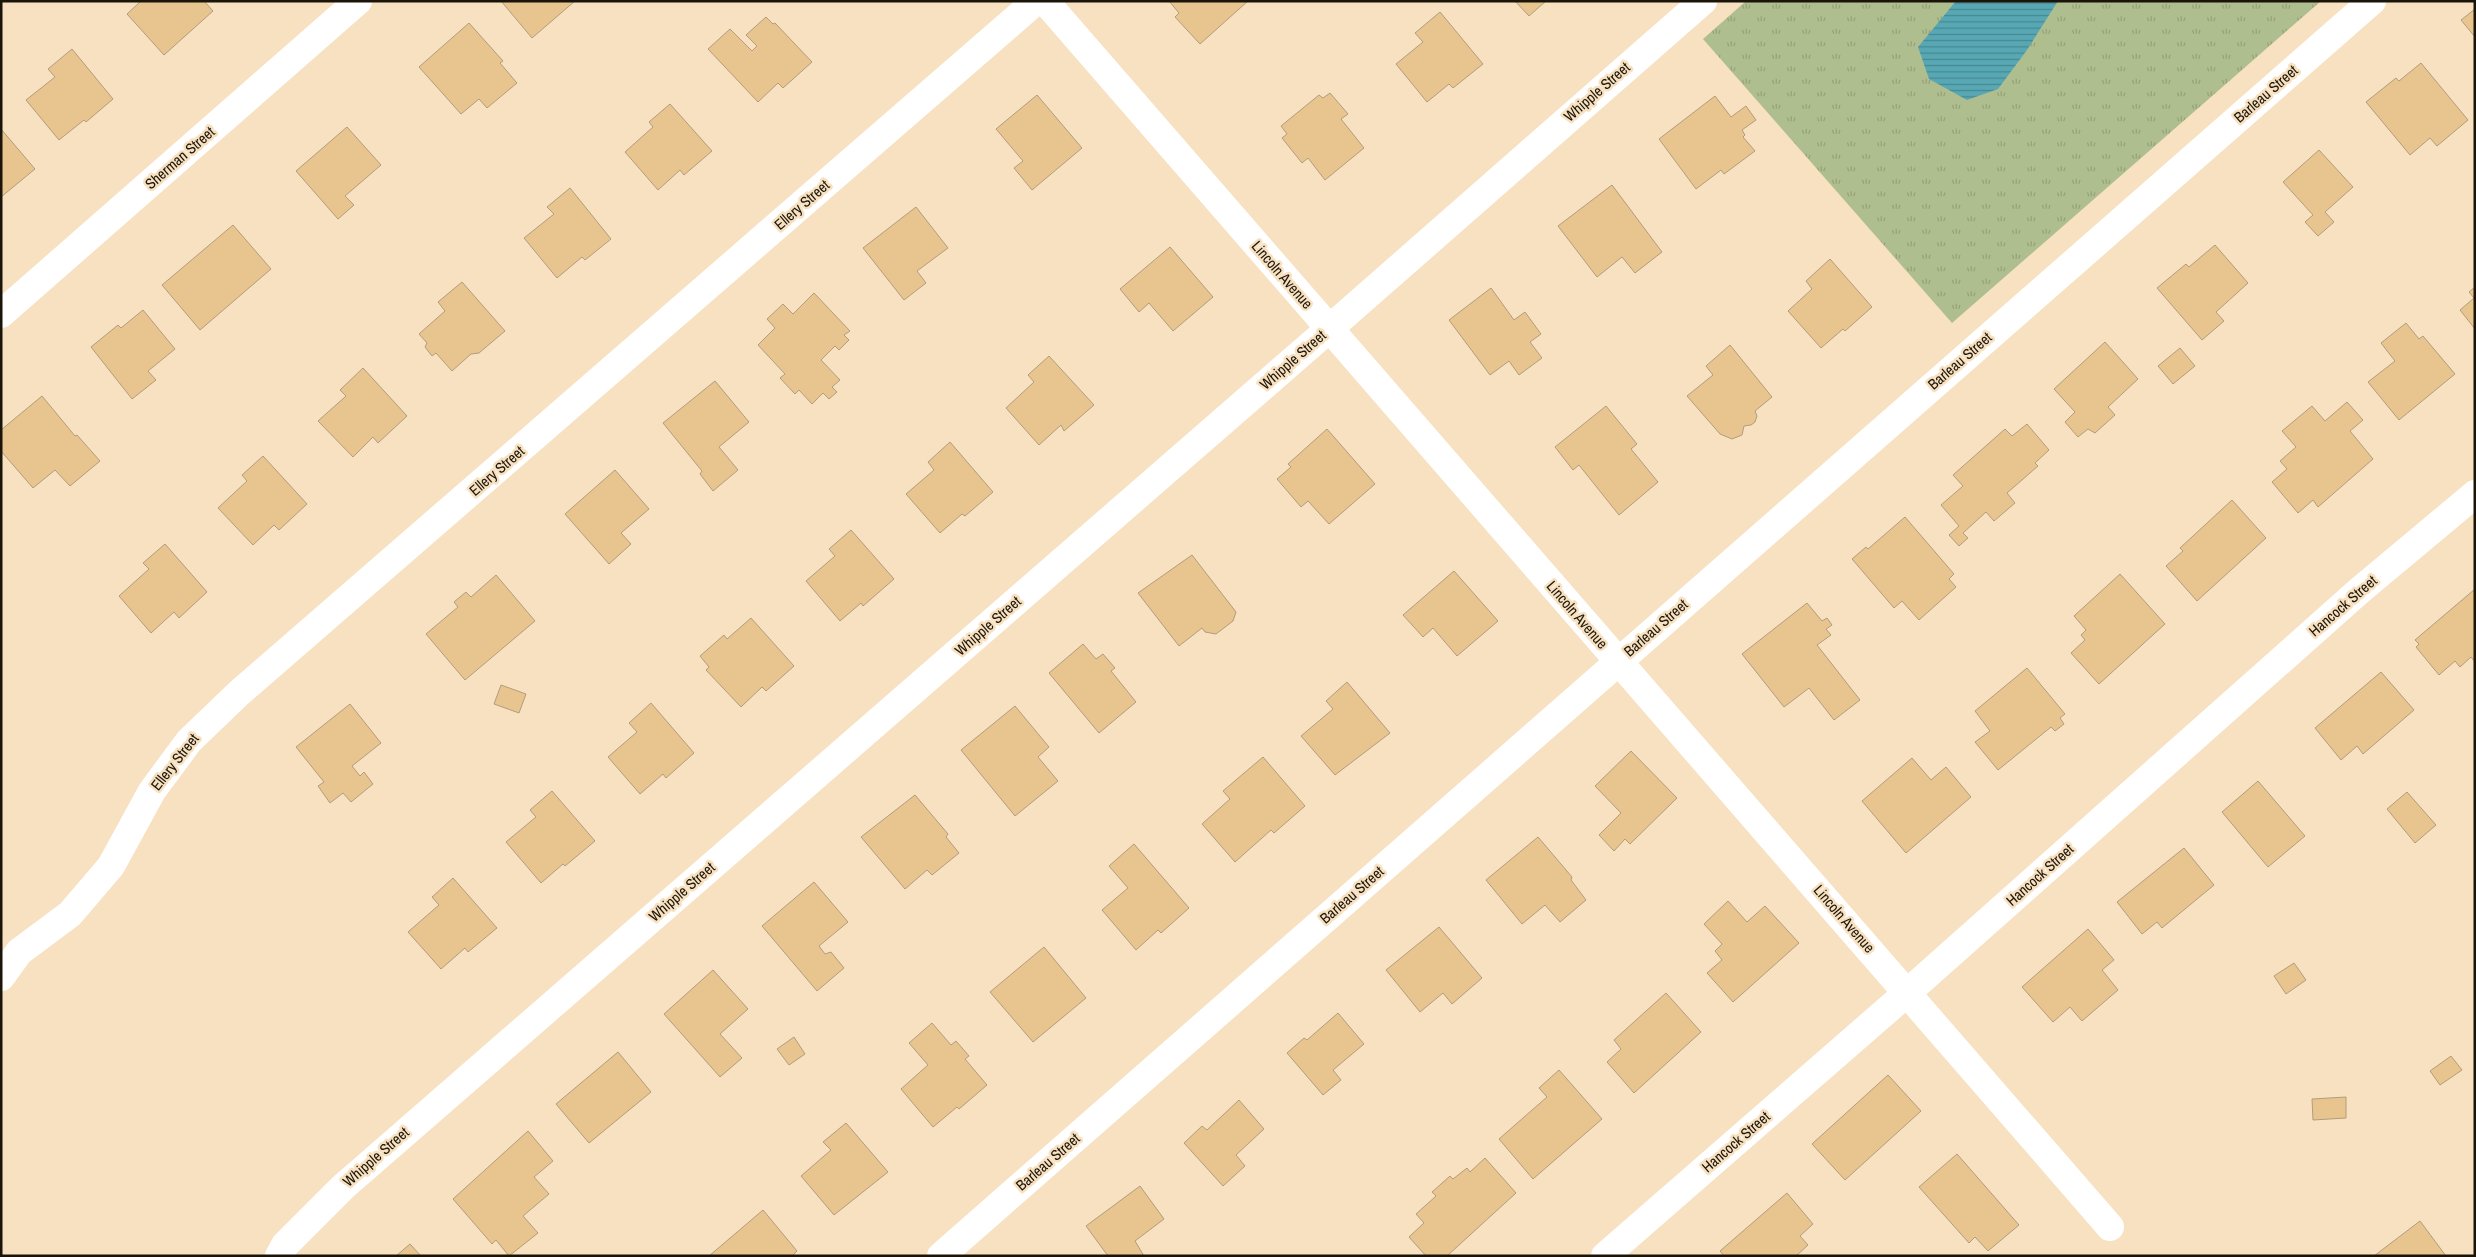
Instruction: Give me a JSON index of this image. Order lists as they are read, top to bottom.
{
  "streets": {
    "street": [
      "Whipple Street",
      "Barleau Street",
      "Sherman Street",
      "Ellery Street",
      "Lincoln Avenue",
      "Hancock Street"
    ]
  },
  "crossings": [
    ["Whipple Street", "Lincoln Avenue"],
    ["Barleau Street", "Lincoln Avenue"],
    ["Lincoln Avenue", "Hancock Street"]
  ]
}
